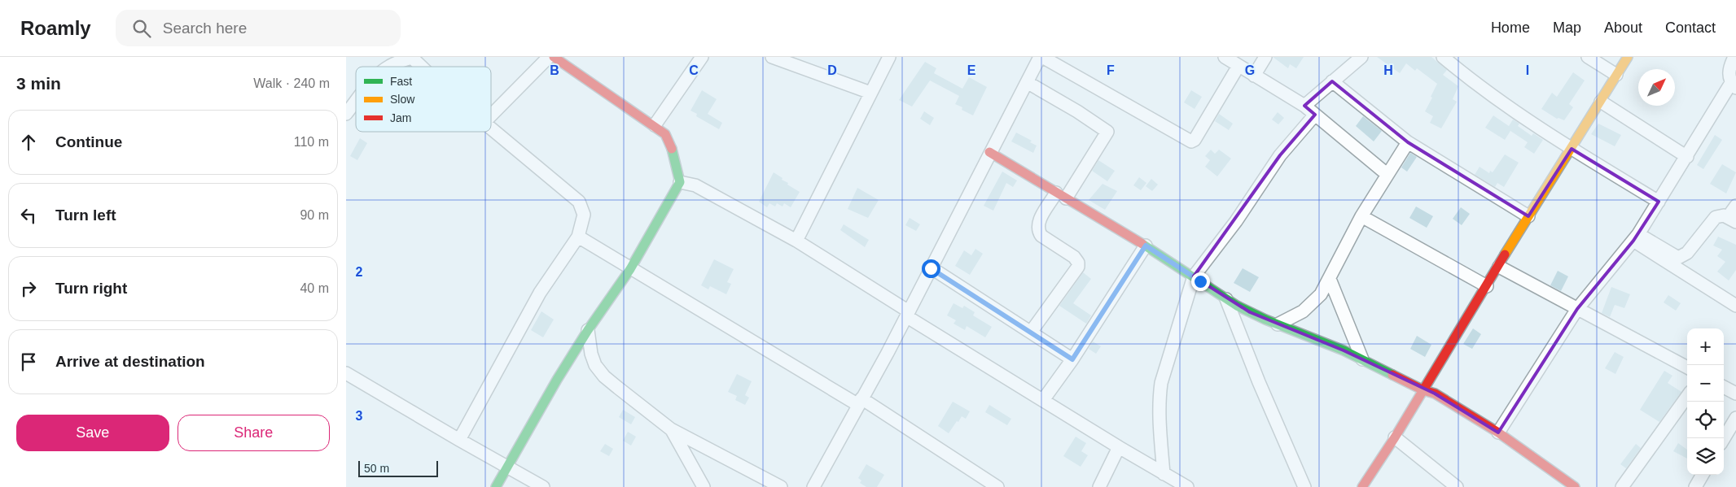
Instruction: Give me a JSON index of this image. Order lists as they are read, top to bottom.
{
  "legend": ["Fast", "Slow", "Jam"],
  "scale_bar": "50 m",
  "north": "top right",
  "page": {
    "header": "Roamly",
    "search": "Search here",
    "nav": [
      "Home",
      "Map",
      "About",
      "Contact"
    ],
    "heading": ["3 min", "Walk · 240 m"],
    "list": [
      ["Continue", "110 m"],
      ["Turn left", "90 m"],
      ["Turn right", "40 m"],
      "Arrive at destination"
    ],
    "map_buttons": ["+", "−"],
    "buttons": ["Save", "Share"],
    "scale": "50 m"
  },
  "grid": {
    "columns": [
      "B",
      "C",
      "D",
      "E",
      "F",
      "G",
      "H",
      "I"
    ],
    "rows": ["2", "3"]
  }
}
